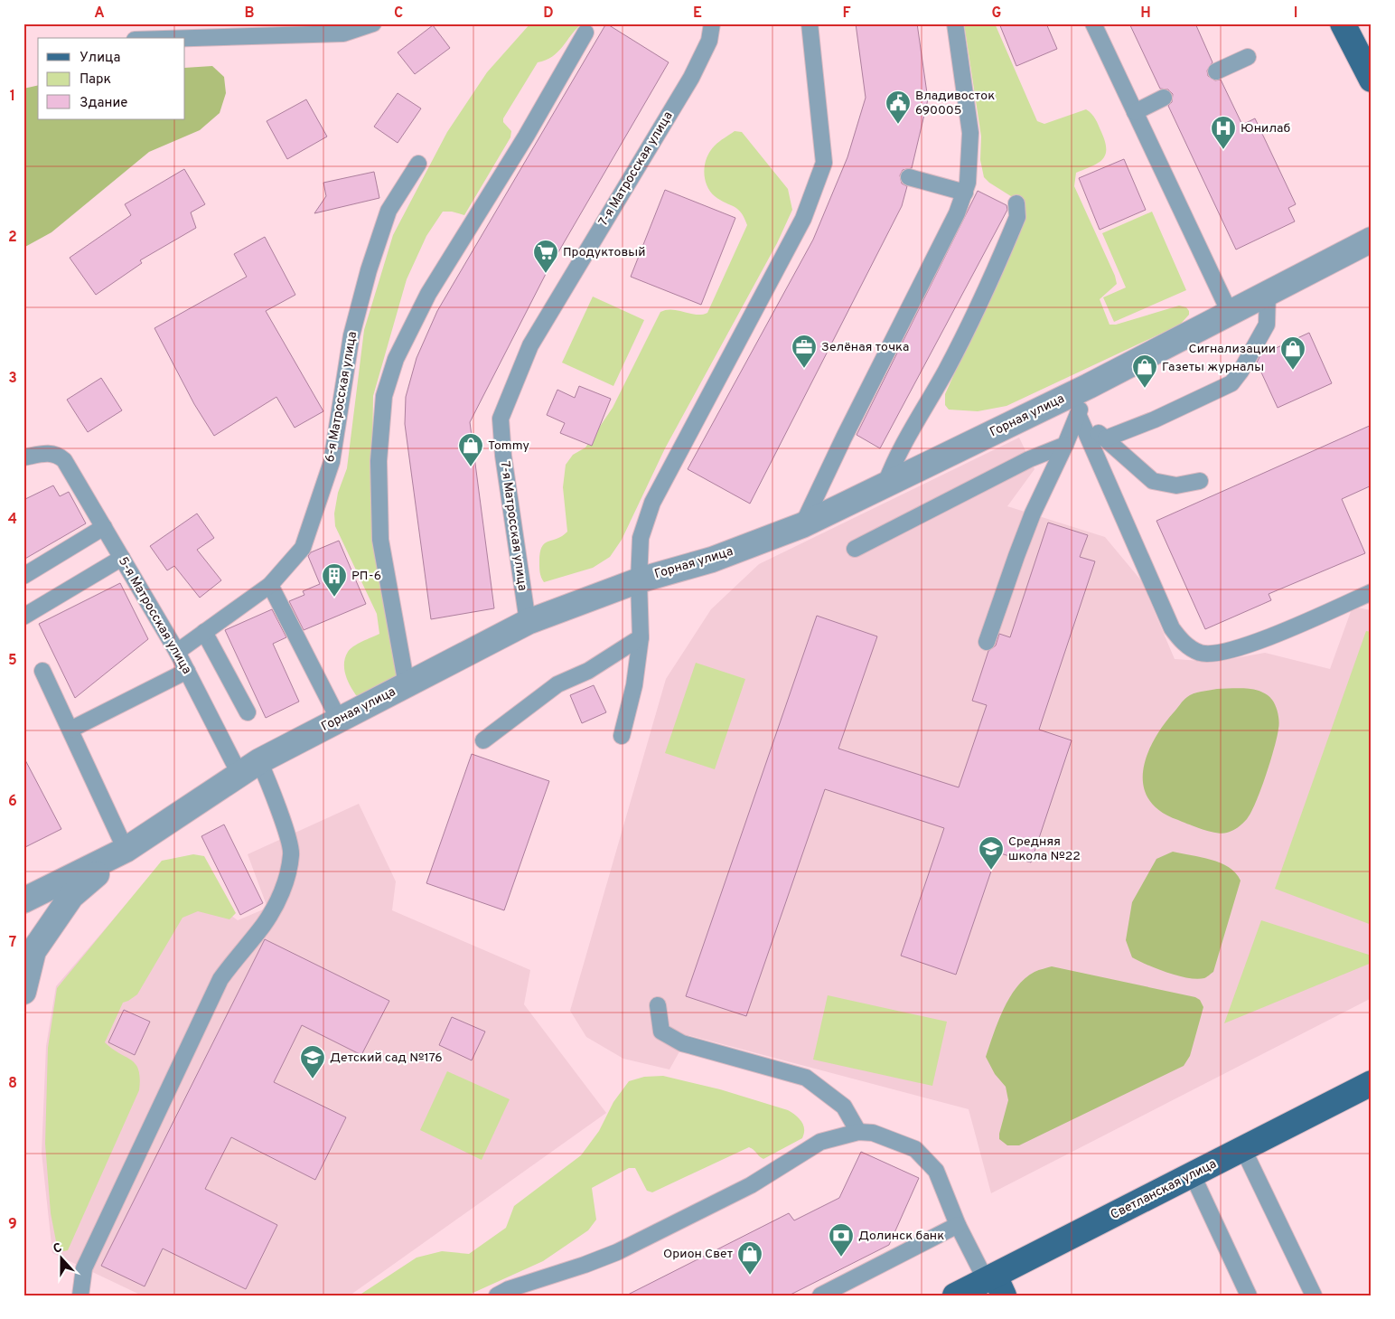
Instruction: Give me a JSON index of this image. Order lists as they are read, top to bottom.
{
  "streets": {
    "main road": ["Светланская улица"],
    "street": ["Горная улица"],
    "lane": ["7-я Матросская улица", "6-я Матросская улица", "5-я Матросская улица"]
  },
  "crossings": [
    ["7-я Матросская улица", "Горная улица"],
    ["6-я Матросская улица", "5-я Матросская улица"],
    ["Горная улица", "5-я Матросская улица"]
  ],
  "places": {
    "public building": ["Владивосток 690005"],
    "hospital": ["Юнилаб"],
    "supermarket": ["Продуктовый"],
    "office": ["Зелёная точка"],
    "shop": [
      "Сигнализации",
      "Газеты журналы",
      "Tommy",
      "Орион Свет"
    ],
    "building": ["РП-6"],
    "school or university": ["Средняя школа №22", "Детский сад №176"],
    "bank": ["Долинск банк"]
  },
  "legend": ["Улица", "Парк", "Здание"],
  "north": "top",
  "grid": {
    "columns": [
      "A",
      "B",
      "C",
      "D",
      "E",
      "F",
      "G",
      "H",
      "I"
    ],
    "rows": [
      "1",
      "2",
      "3",
      "4",
      "5",
      "6",
      "7",
      "8",
      "9"
    ]
  }
}
